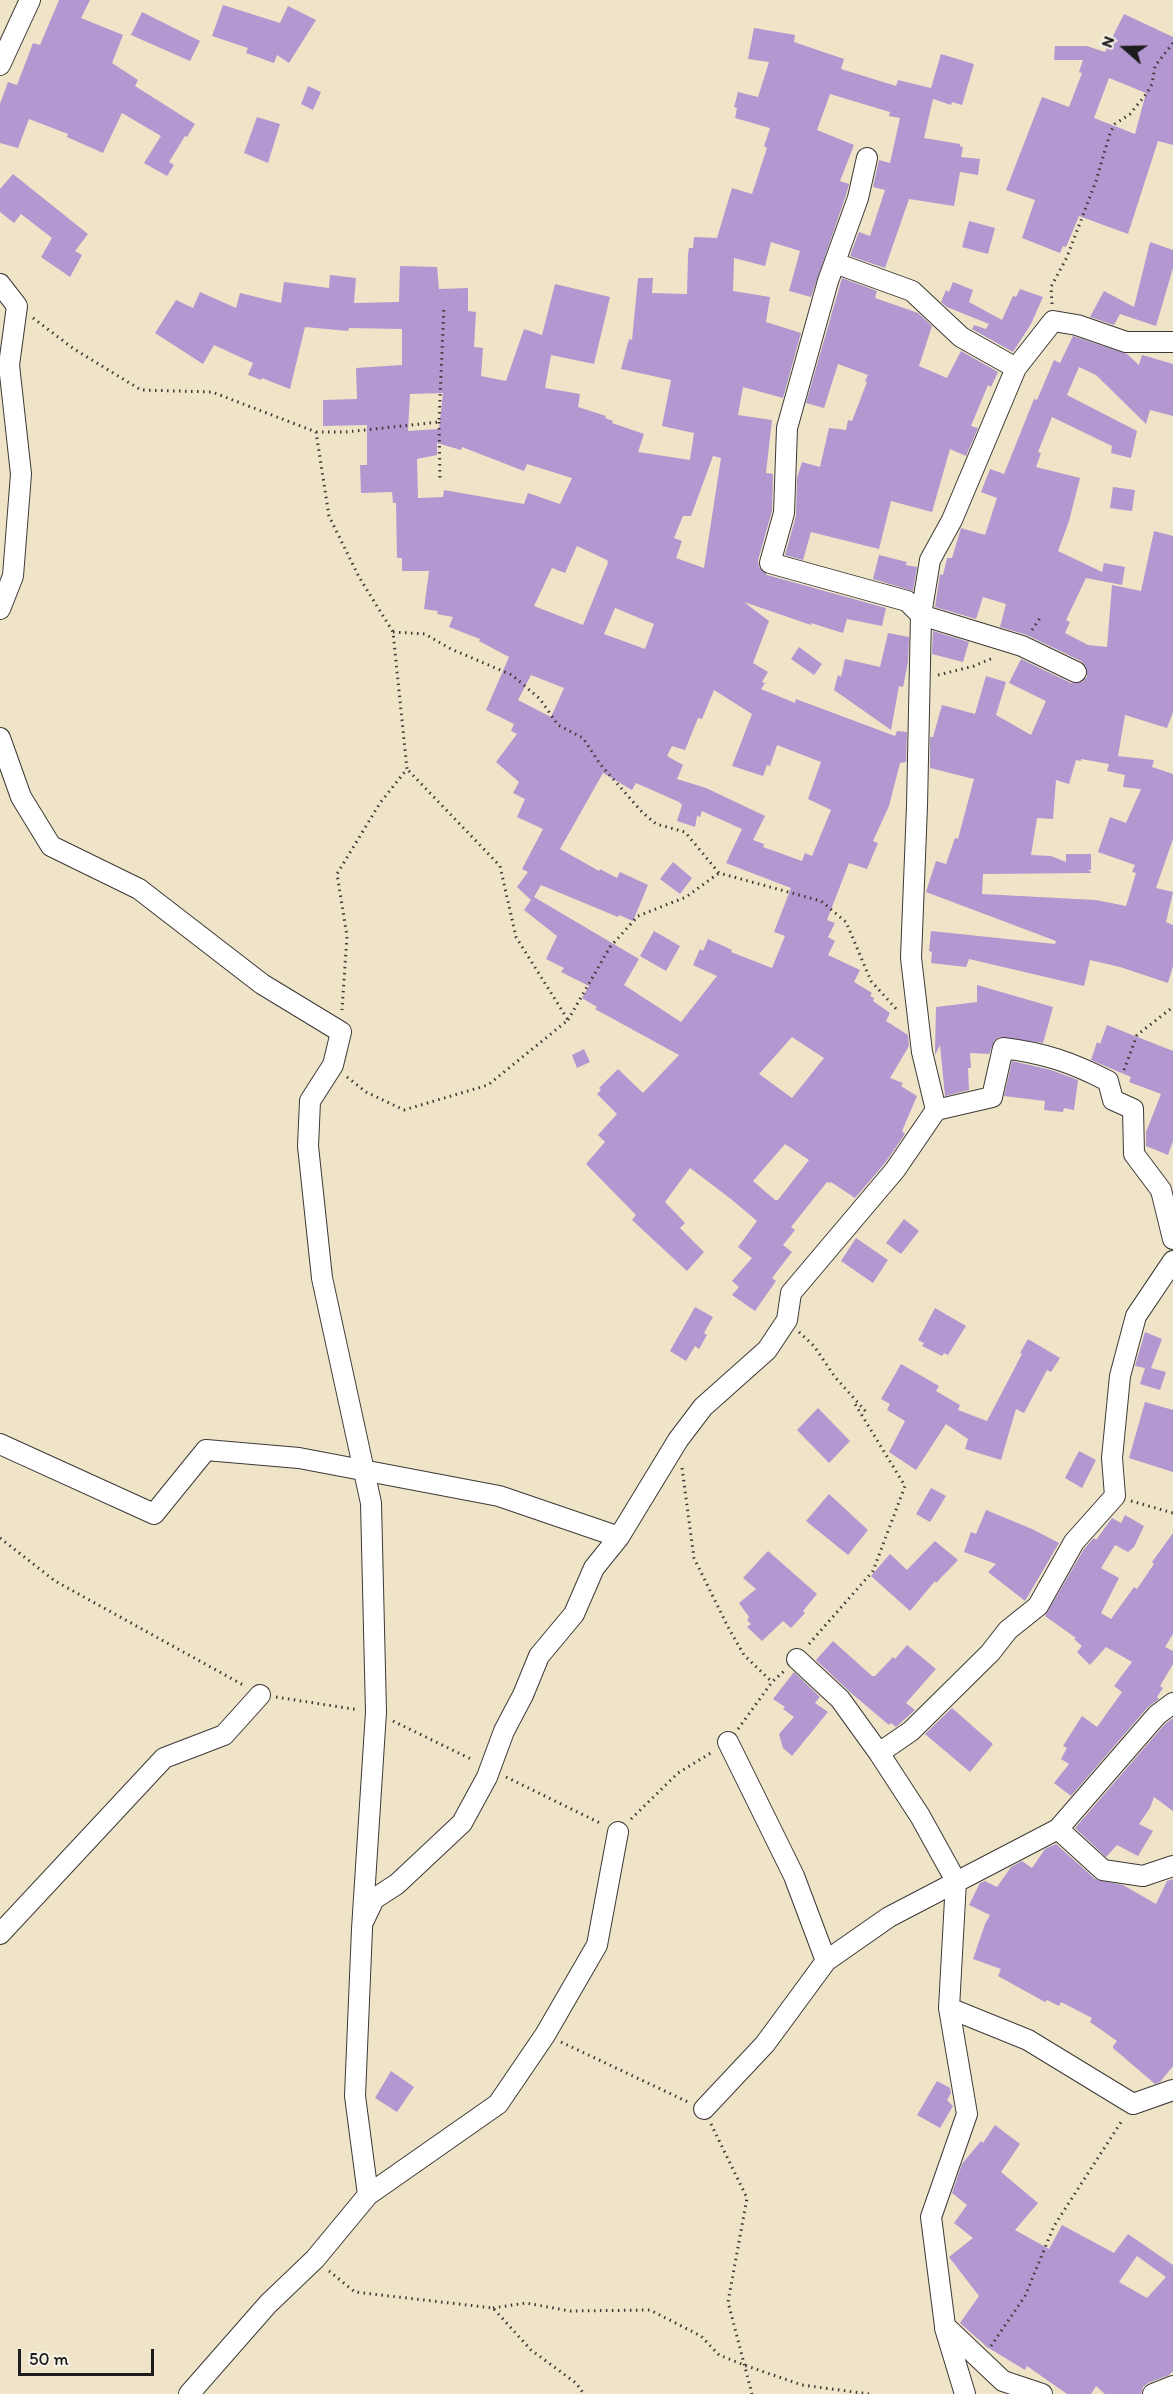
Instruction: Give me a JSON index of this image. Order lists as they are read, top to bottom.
{
  "scale_bar": "50 m",
  "north": "left"
}
